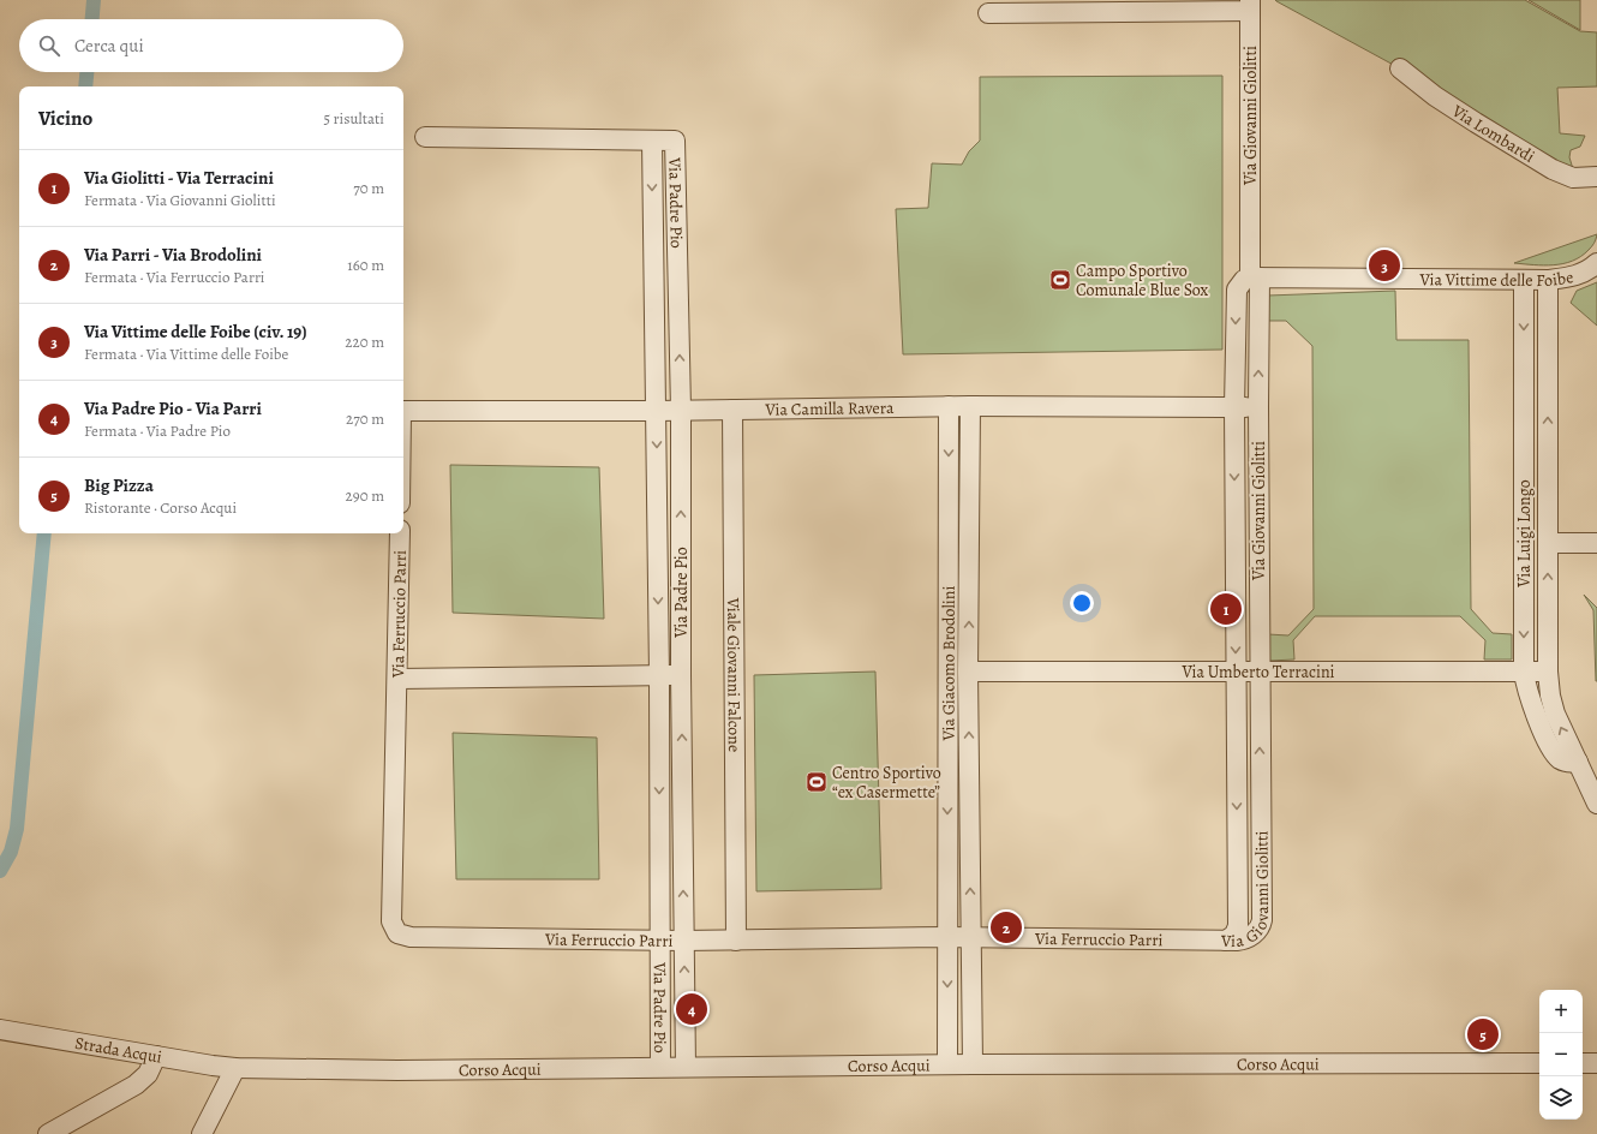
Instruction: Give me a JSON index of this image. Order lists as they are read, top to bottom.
{
  "streets": {
    "street": [
      "Via Giovanni Giolitti",
      "Via Lombardi",
      "Via Padre Pio",
      "Via Vittime delle Foibe",
      "Via Camilla Ravera",
      "Via Luigi Longo",
      "Via Ferruccio Parri",
      "Via Giacomo Brodolini",
      "Via Umberto Terracini",
      "Viale Giovanni Falcone",
      "Strada Acqui",
      "Corso Acqui"
    ]
  },
  "crossings": [
    ["Via Giovanni Giolitti", "Via Vittime delle Foibe"],
    ["Via Giovanni Giolitti", "Via Camilla Ravera"],
    ["Via Giovanni Giolitti", "Via Ferruccio Parri"],
    ["Via Giovanni Giolitti", "Via Umberto Terracini"],
    ["Via Padre Pio", "Via Camilla Ravera"],
    ["Via Padre Pio", "Via Ferruccio Parri"],
    ["Via Padre Pio", "Corso Acqui"],
    ["Via Vittime delle Foibe", "Via Luigi Longo"],
    ["Via Camilla Ravera", "Via Giacomo Brodolini"],
    ["Via Camilla Ravera", "Viale Giovanni Falcone"],
    ["Via Luigi Longo", "Via Umberto Terracini"],
    ["Via Ferruccio Parri", "Via Giacomo Brodolini"],
    ["Via Ferruccio Parri", "Viale Giovanni Falcone"],
    ["Via Giacomo Brodolini", "Via Umberto Terracini"],
    ["Via Giacomo Brodolini", "Corso Acqui"],
    ["Strada Acqui", "Corso Acqui"]
  ],
  "places": {
    "sports": ["Campo Sportivo Comunale Blue Sox", "Centro Sportivo “ex Casermette”"]
  },
  "page": {
    "search": "Cerca qui",
    "heading": ["Vicino", "5 risultati"],
    "list": [
      {
        "mark": "1",
        "name": "Via Giolitti - Via Terracini",
        "note": "Fermata · Via Giovanni Giolitti",
        "value": "70 m"
      },
      {
        "mark": "2",
        "name": "Via Parri - Via Brodolini",
        "note": "Fermata · Via Ferruccio Parri",
        "value": "160 m"
      },
      {
        "mark": "3",
        "name": "Via Vittime delle Foibe (civ. 19)",
        "note": "Fermata · Via Vittime delle Foibe",
        "value": "220 m"
      },
      {
        "mark": "4",
        "name": "Via Padre Pio - Via Parri",
        "note": "Fermata · Via Padre Pio",
        "value": "270 m"
      },
      {
        "mark": "5",
        "name": "Big Pizza",
        "note": "Ristorante · Corso Acqui",
        "value": "290 m"
      }
    ],
    "pins": [
      "3",
      "1",
      "2",
      "4",
      "5"
    ],
    "map_buttons": ["+", "−"]
  }
}
